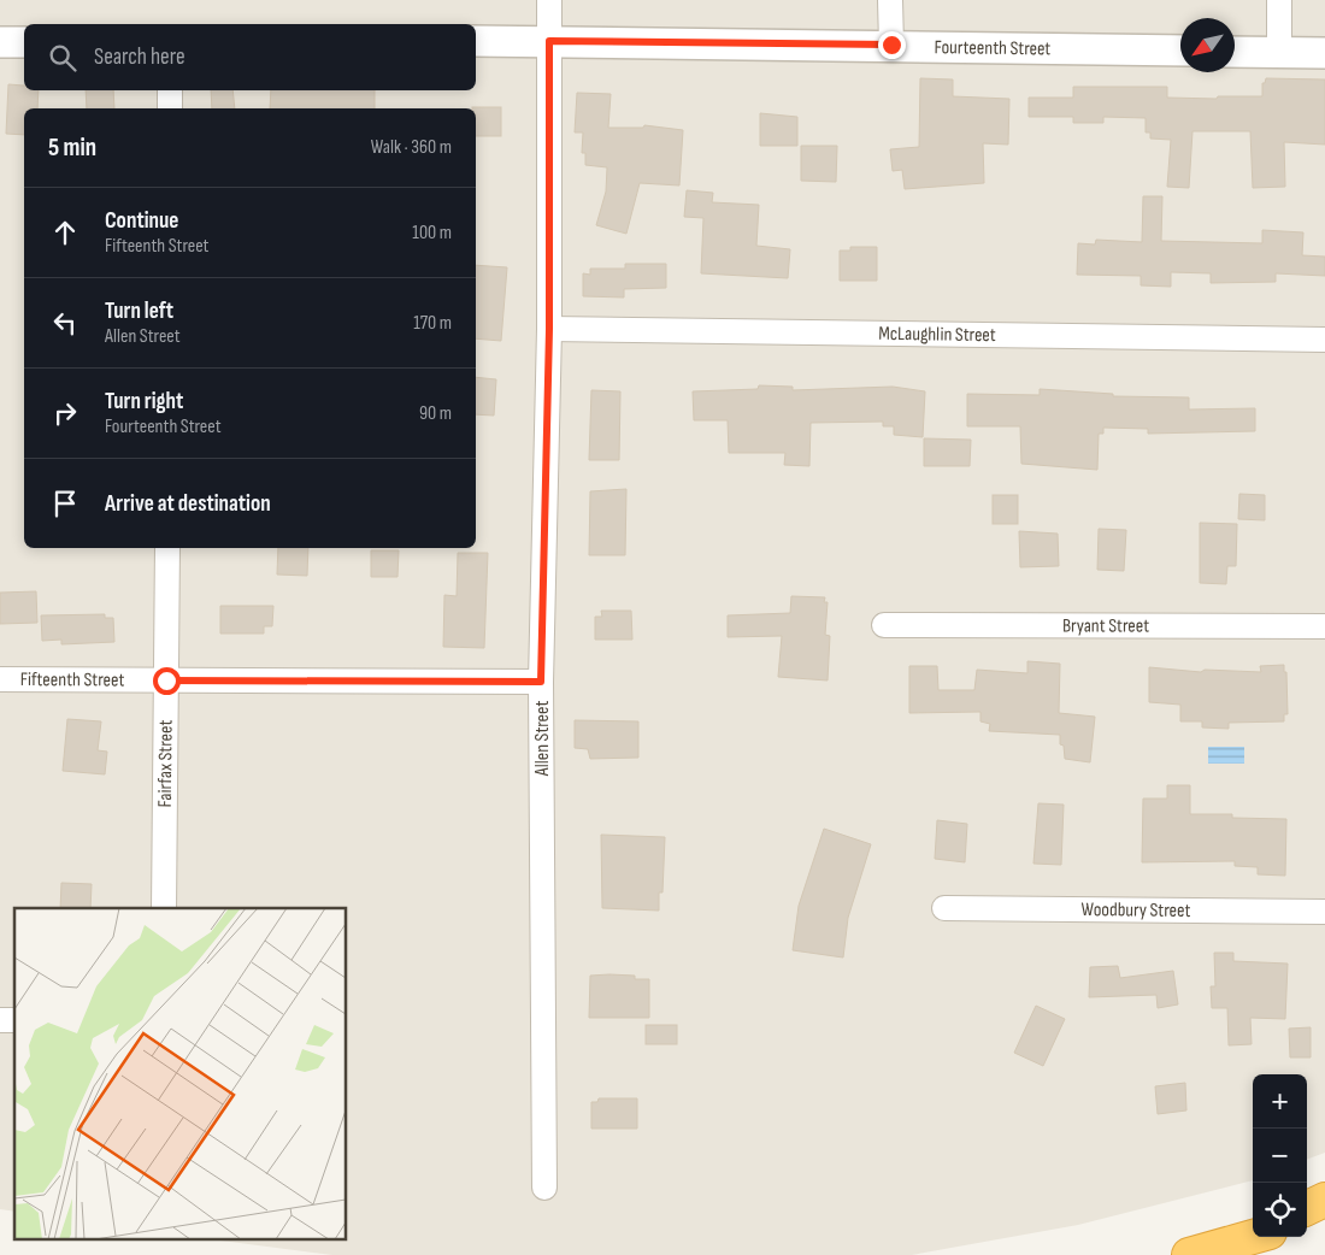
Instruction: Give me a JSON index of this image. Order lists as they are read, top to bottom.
{
  "streets": {
    "street": [
      "Fourteenth Street",
      "McLaughlin Street",
      "Bryant Street",
      "Fifteenth Street",
      "Allen Street",
      "Fairfax Street",
      "Woodbury Street"
    ]
  },
  "crossings": [
    ["Fourteenth Street", "Allen Street"],
    ["McLaughlin Street", "Allen Street"],
    ["Fifteenth Street", "Allen Street"],
    ["Fifteenth Street", "Fairfax Street"]
  ],
  "north": "bottom left",
  "page": {
    "search": "Search here",
    "heading": ["5 min", "Walk · 360 m"],
    "list": [
      ["Continue", "Fifteenth Street", "100 m"],
      ["Turn left", "Allen Street", "170 m"],
      ["Turn right", "Fourteenth Street", "90 m"],
      "Arrive at destination"
    ],
    "map_buttons": ["+", "−"]
  }
}
